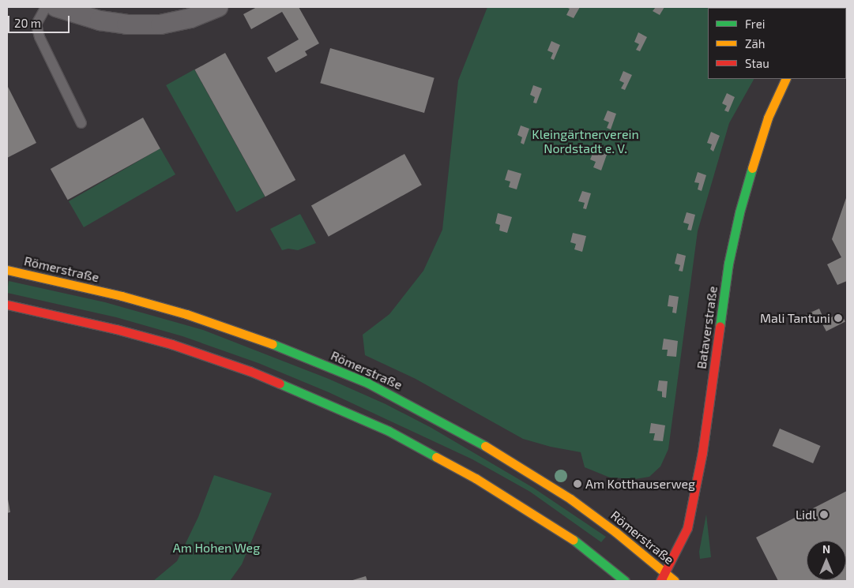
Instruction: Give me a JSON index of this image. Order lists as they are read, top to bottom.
{
  "streets": {
    "main road": ["Römerstraße", "Bataverstraße"]
  },
  "crossings": [
    ["Römerstraße", "Bataverstraße"]
  ],
  "parks": ["Kleingärtnerverein Nordstadt e. V.", "Am Hohen Weg"],
  "places": ["Mali Tantuni", "Am Kotthauserweg", "Lidl"],
  "legend": ["Frei", "Zäh", "Stau"],
  "scale_bar": "20 m",
  "north": "top"
}
